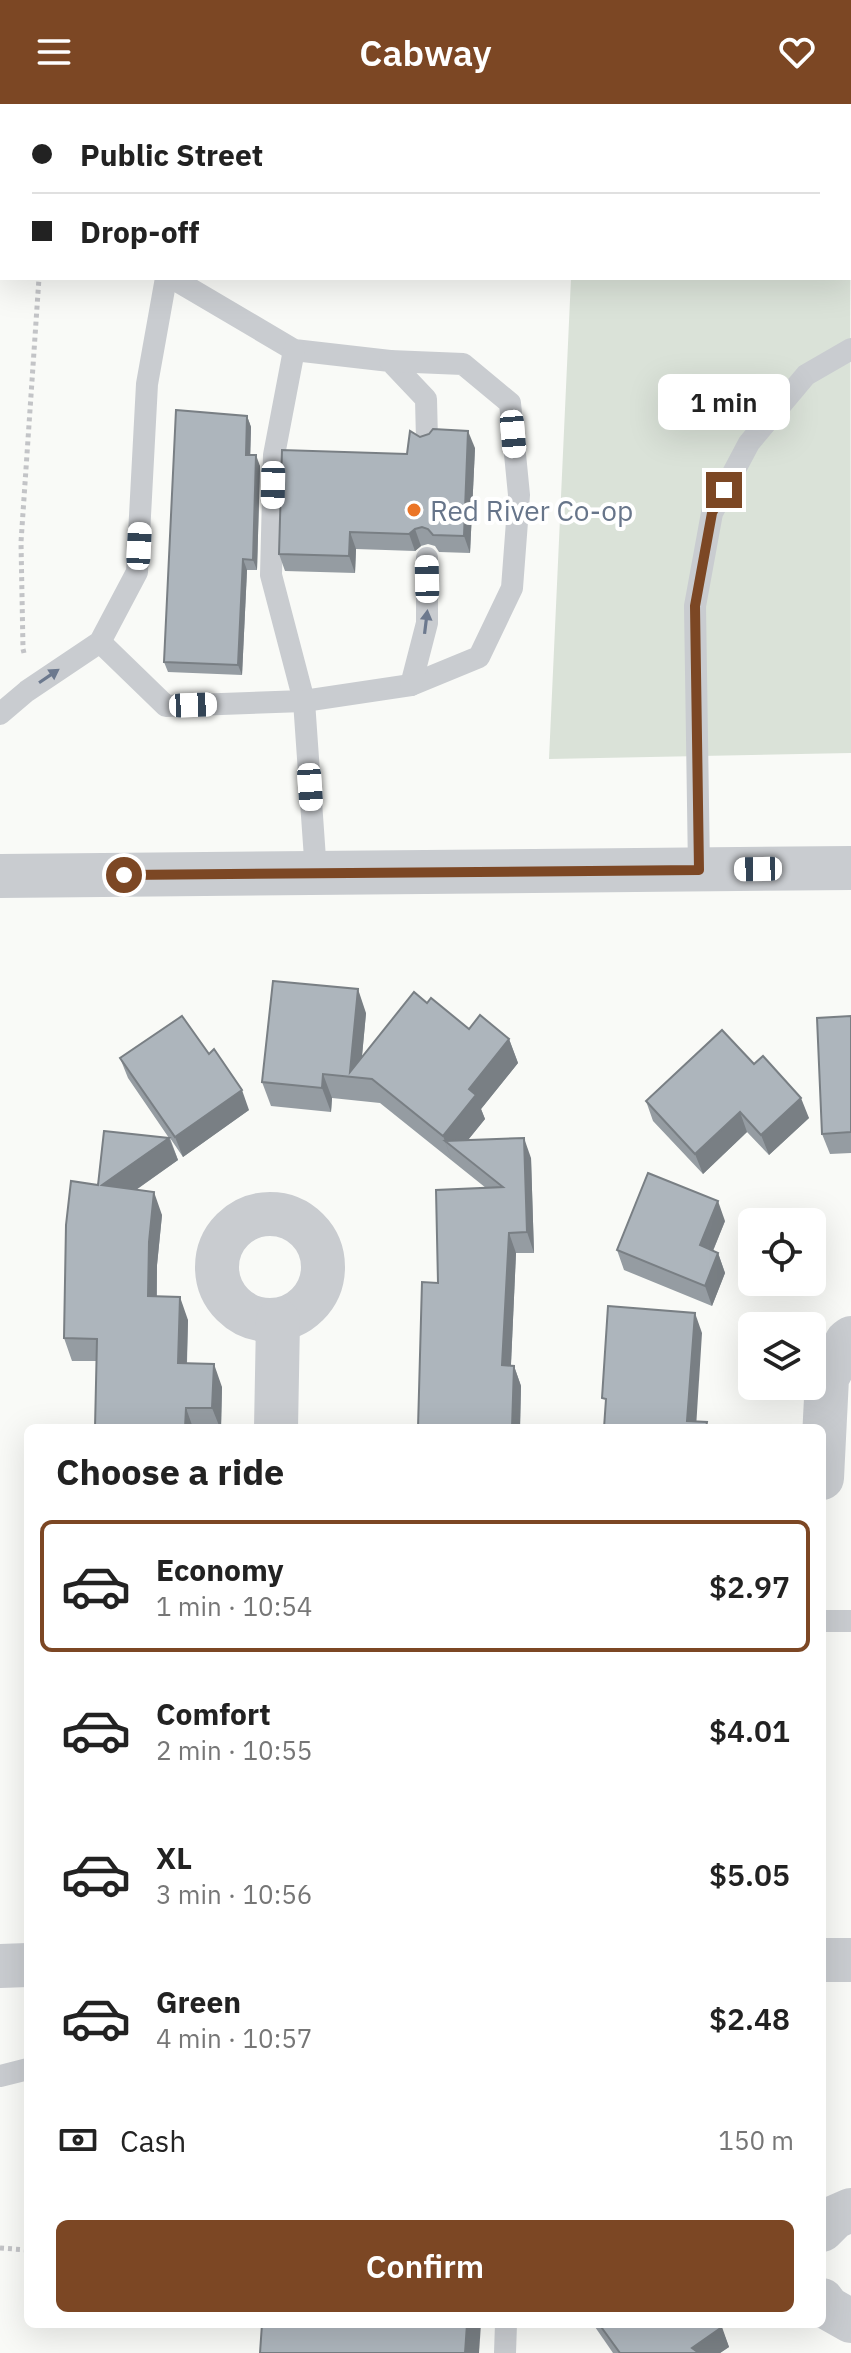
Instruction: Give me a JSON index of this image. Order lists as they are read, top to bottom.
{
  "places": ["Red River Co-op"],
  "page": {
    "header": "Cabway",
    "banner": ["Public Street", "Drop-off"],
    "bubble": "1 min",
    "heading": "Choose a ride",
    "list": [
      {
        "name": "Economy",
        "note": "1 min · 10:54",
        "value": "$2.97"
      },
      {
        "name": "Comfort",
        "note": "2 min · 10:55",
        "value": "$4.01"
      },
      {
        "name": "XL",
        "note": "3 min · 10:56",
        "value": "$5.05"
      },
      {
        "name": "Green",
        "note": "4 min · 10:57",
        "value": "$2.48"
      }
    ],
    "pay": ["Cash", "150 m"],
    "buttons": "Confirm"
  }
}
